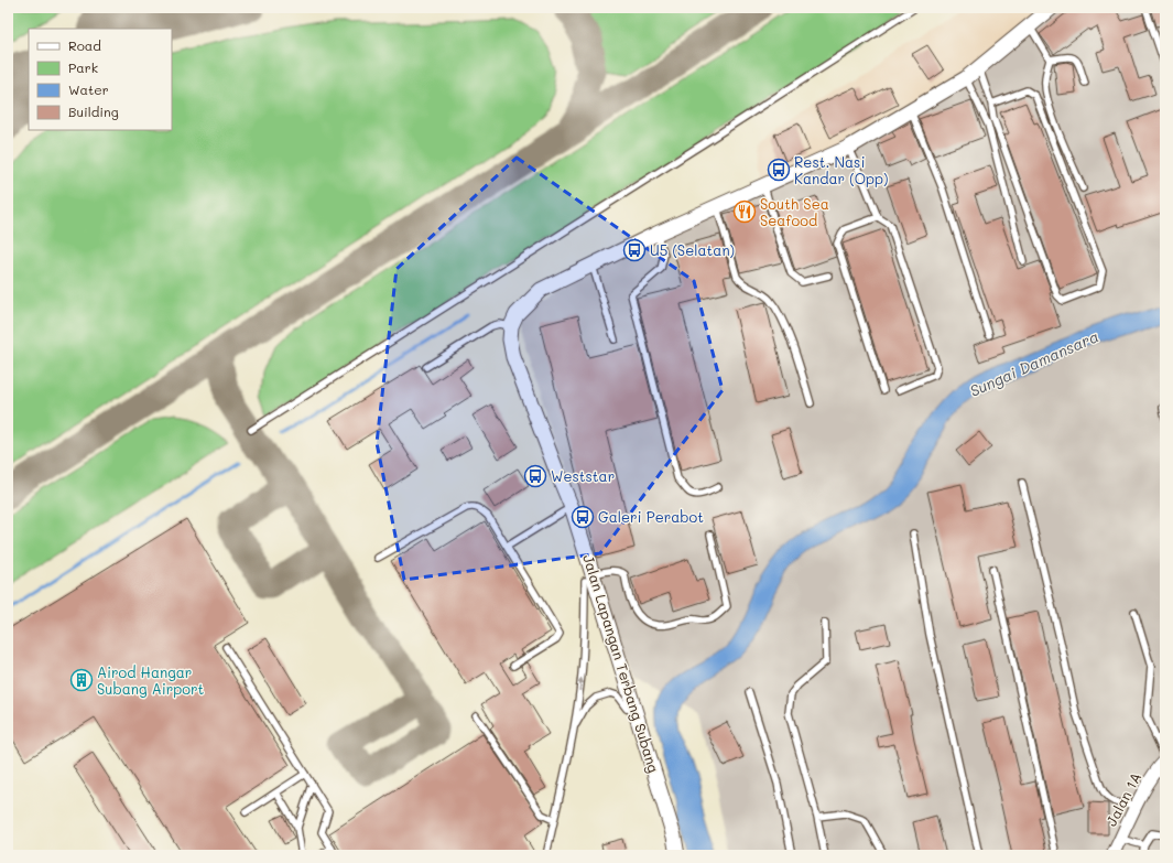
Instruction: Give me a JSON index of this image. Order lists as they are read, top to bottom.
{
  "streets": {
    "street": ["Jalan Lapangan Terbang Subang", "Jalan 1A"]
  },
  "water": ["Sungai Damansara"],
  "places": {
    "bus stop": [
      "Rest. Nasi Kandar (Opp)",
      "U5 (Selatan)",
      "Weststar",
      "Galeri Perabot"
    ],
    "restaurant": ["South Sea Seafood"],
    "building": ["Airod Hangar Subang Airport"]
  },
  "legend": [
    "Road",
    "Park",
    "Water",
    "Building"
  ]
}
